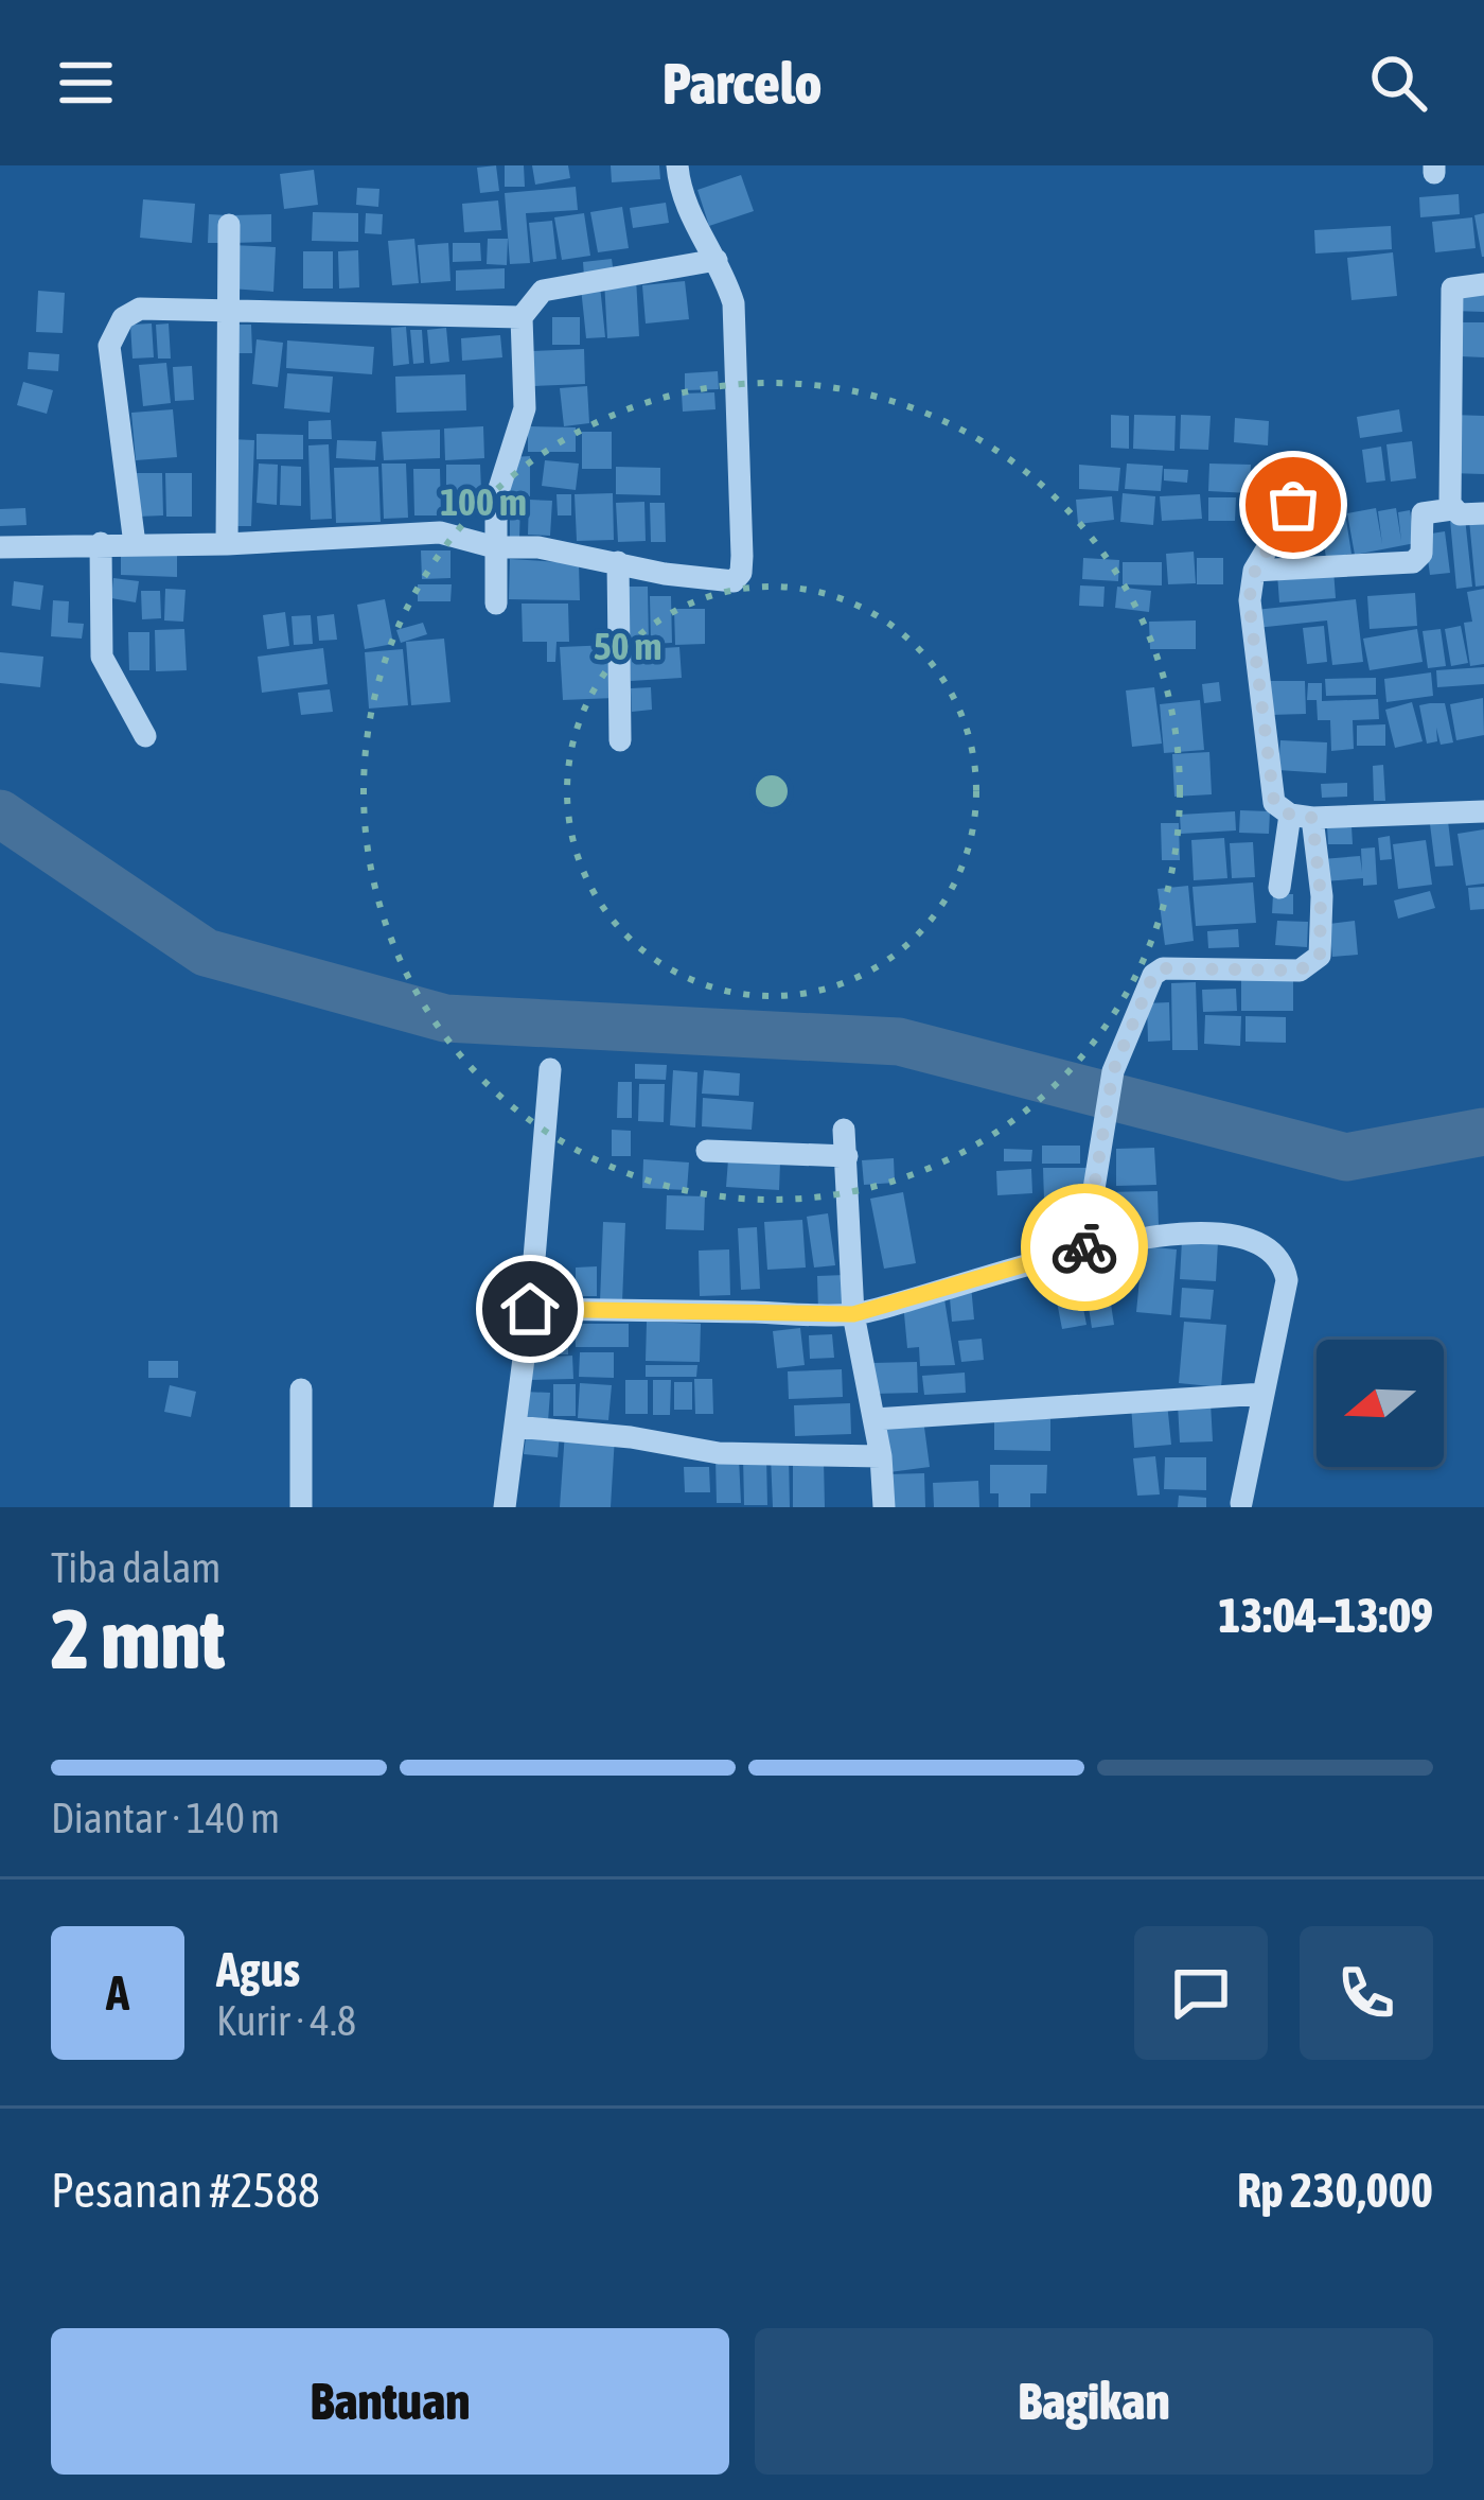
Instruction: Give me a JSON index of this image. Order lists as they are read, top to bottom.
{
  "north": "left",
  "page": {
    "header": "Parcelo",
    "heading": ["2 mnt", "Tiba dalam", "13:04–13:09"],
    "panel": [
      "Agus",
      "Kurir · 4.8",
      "Pesanan #2588",
      "Rp 230,000"
    ],
    "bar": "Diantar · 140 m",
    "round": "A",
    "buttons": ["Bantuan", "Bagikan"]
  },
  "rings": ["100 m", "50 m"]
}
